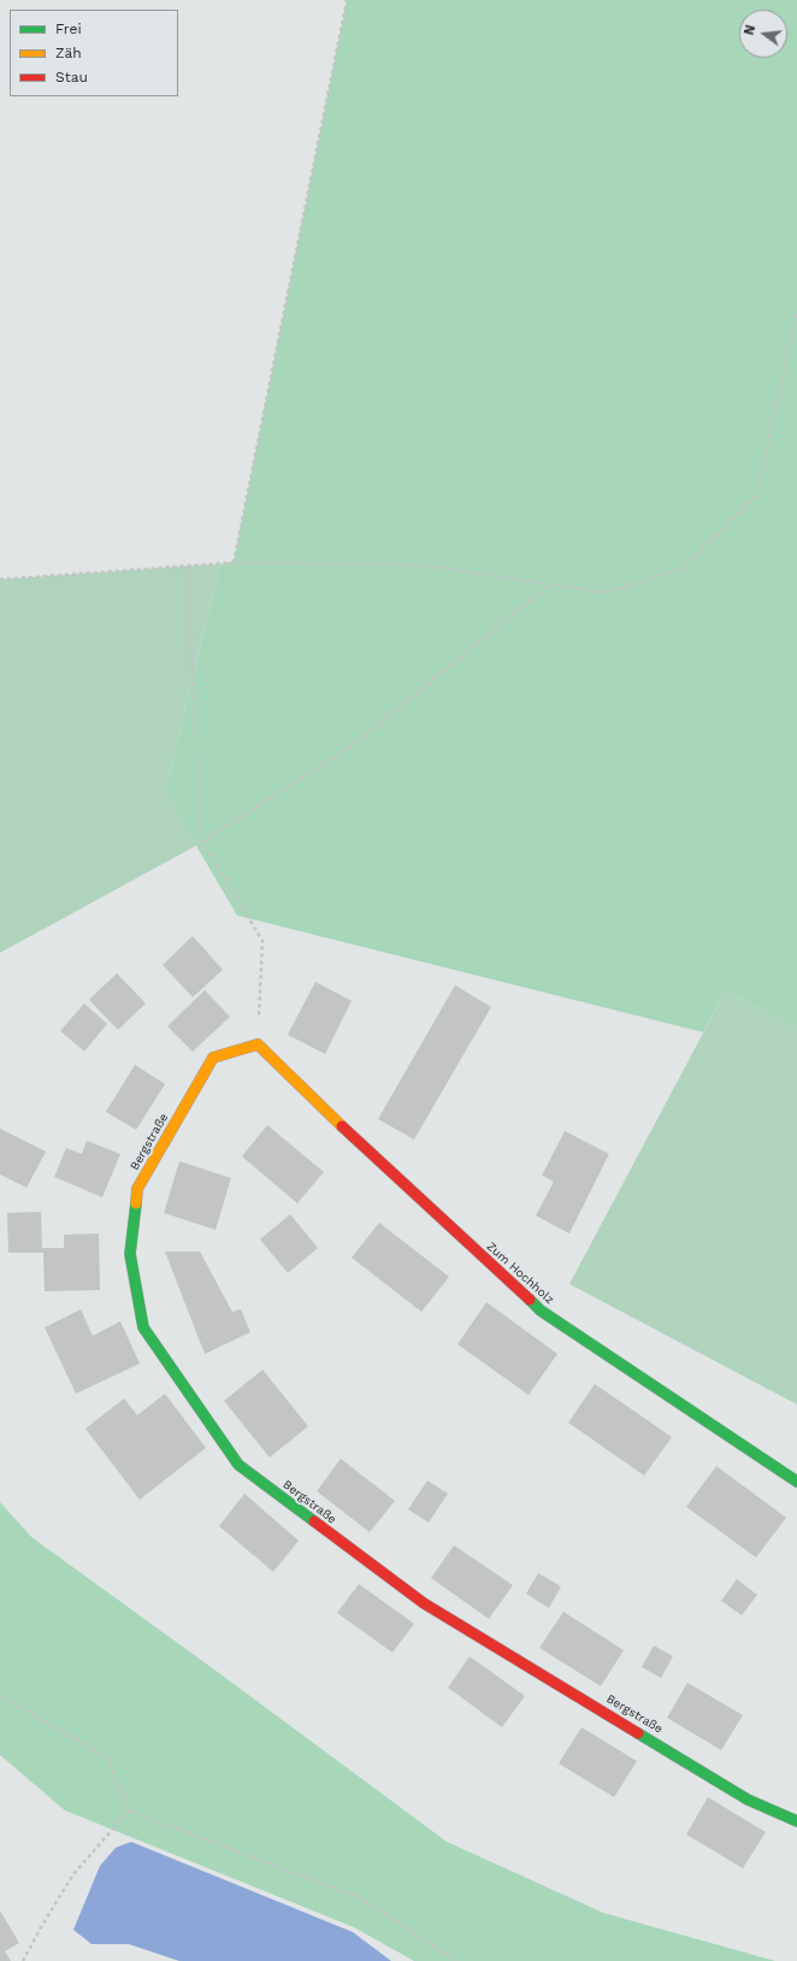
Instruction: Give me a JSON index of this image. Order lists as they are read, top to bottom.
{
  "streets": {
    "street": ["Bergstraße", "Zum Hochholz"]
  },
  "crossings": [
    ["Bergstraße", "Zum Hochholz"]
  ],
  "legend": ["Frei", "Zäh", "Stau"],
  "north": "left"
}
